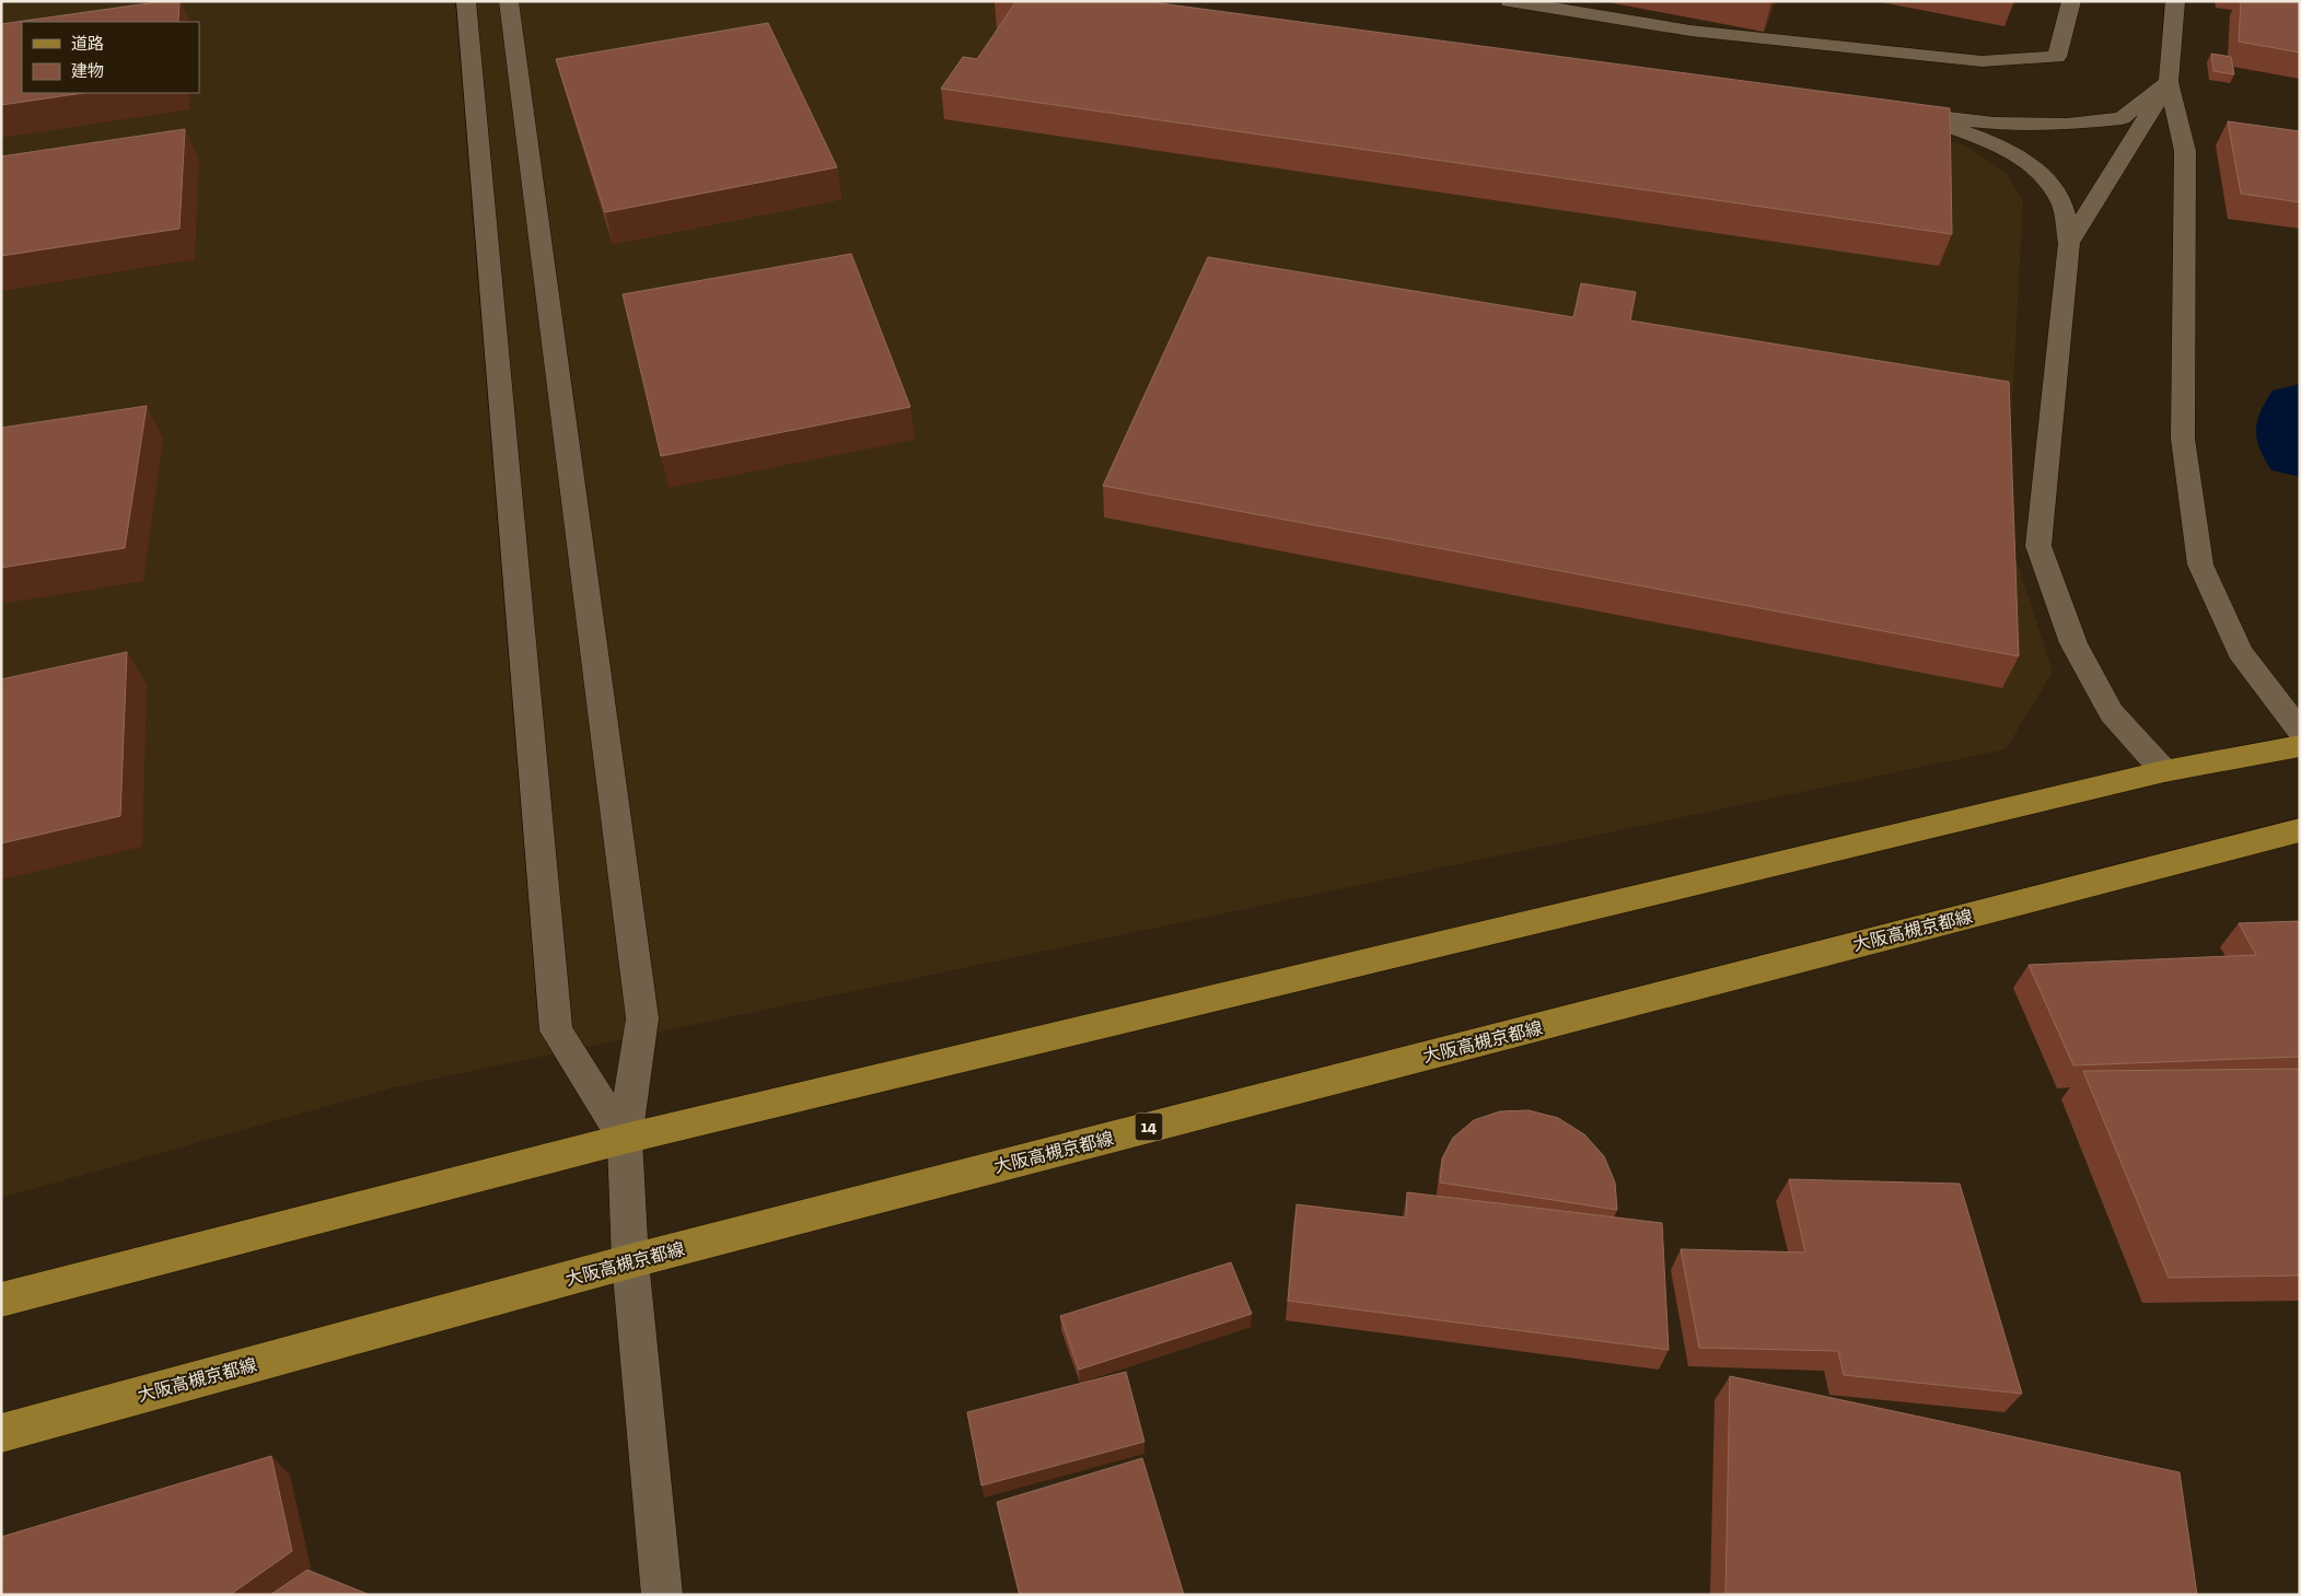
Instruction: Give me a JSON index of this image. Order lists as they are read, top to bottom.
{
  "streets": {
    "main road": ["大阪高槻京都線", "14"]
  },
  "legend": ["道路", "建物"]
}
